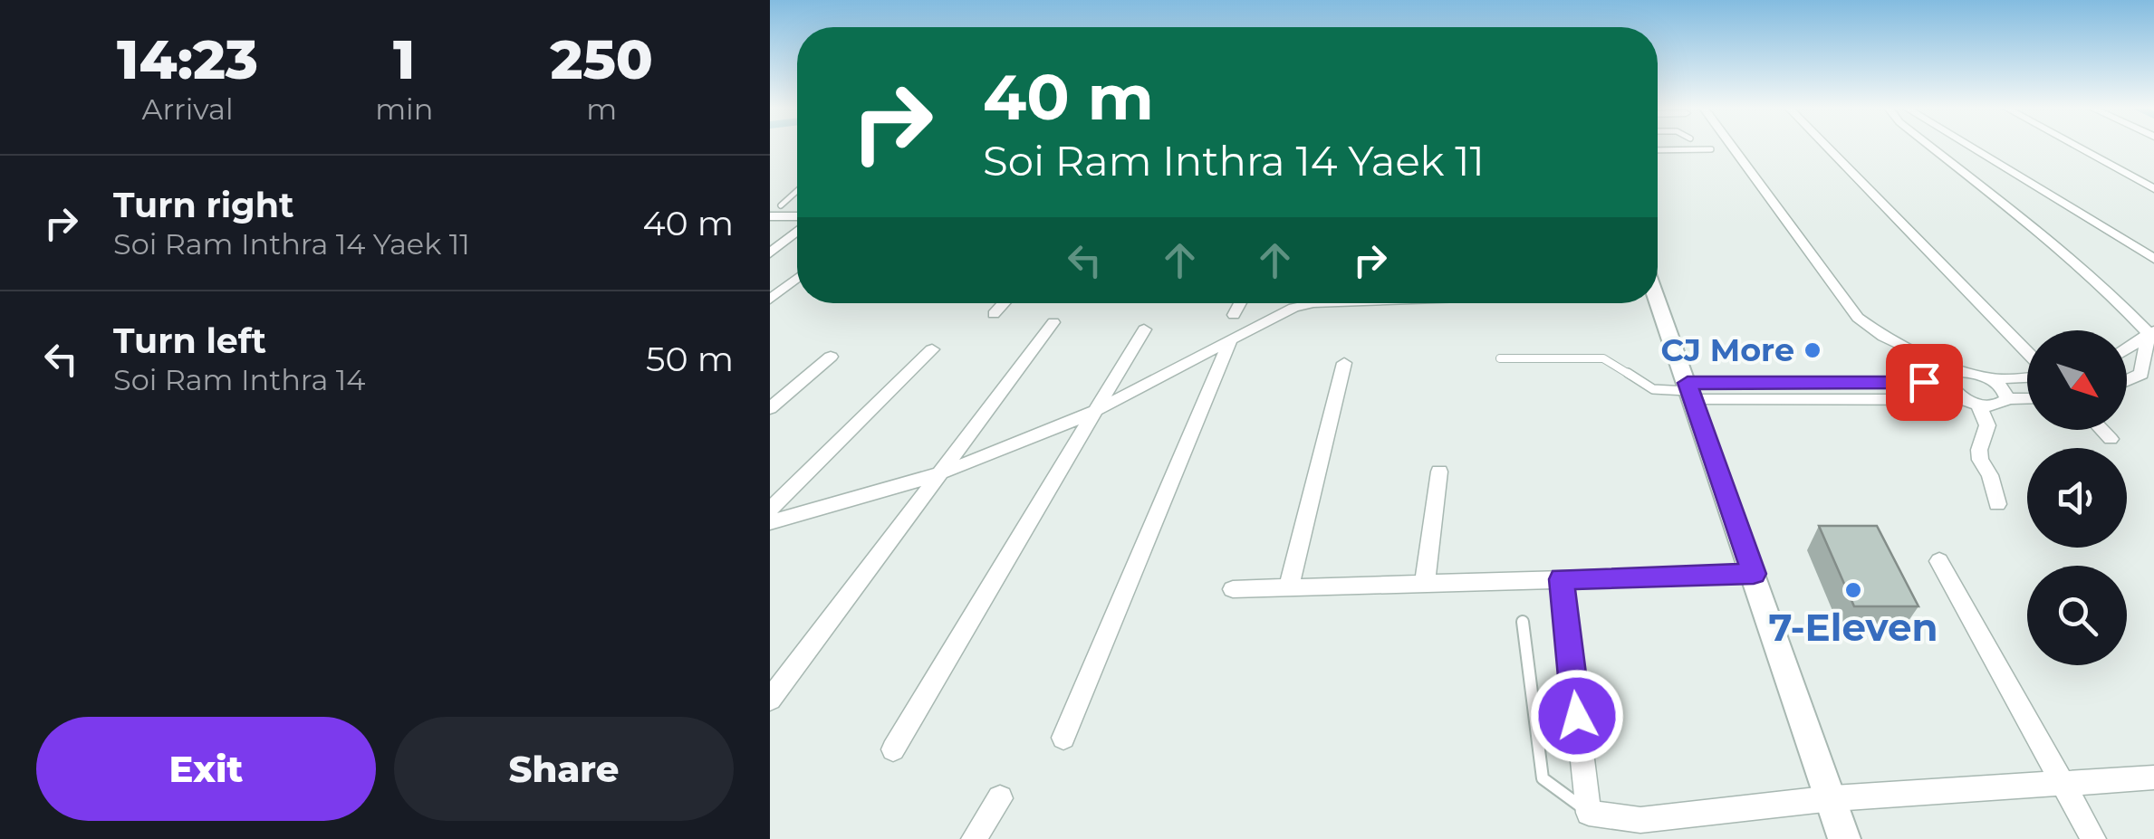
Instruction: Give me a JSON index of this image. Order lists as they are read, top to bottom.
{
  "places": ["CJ More", "7-Eleven"],
  "north": "bottom right",
  "page": {
    "eta": [
      "14:23",
      "Arrival",
      "1",
      "min",
      "250",
      "m"
    ],
    "turn": ["40 m", "Soi Ram Inthra 14 Yaek 11"],
    "list": [
      {
        "name": "Turn right",
        "note": "Soi Ram Inthra 14 Yaek 11",
        "value": "40 m"
      },
      {
        "name": "Turn left",
        "note": "Soi Ram Inthra 14",
        "value": "50 m"
      }
    ],
    "buttons": ["Exit", "Share"]
  }
}
